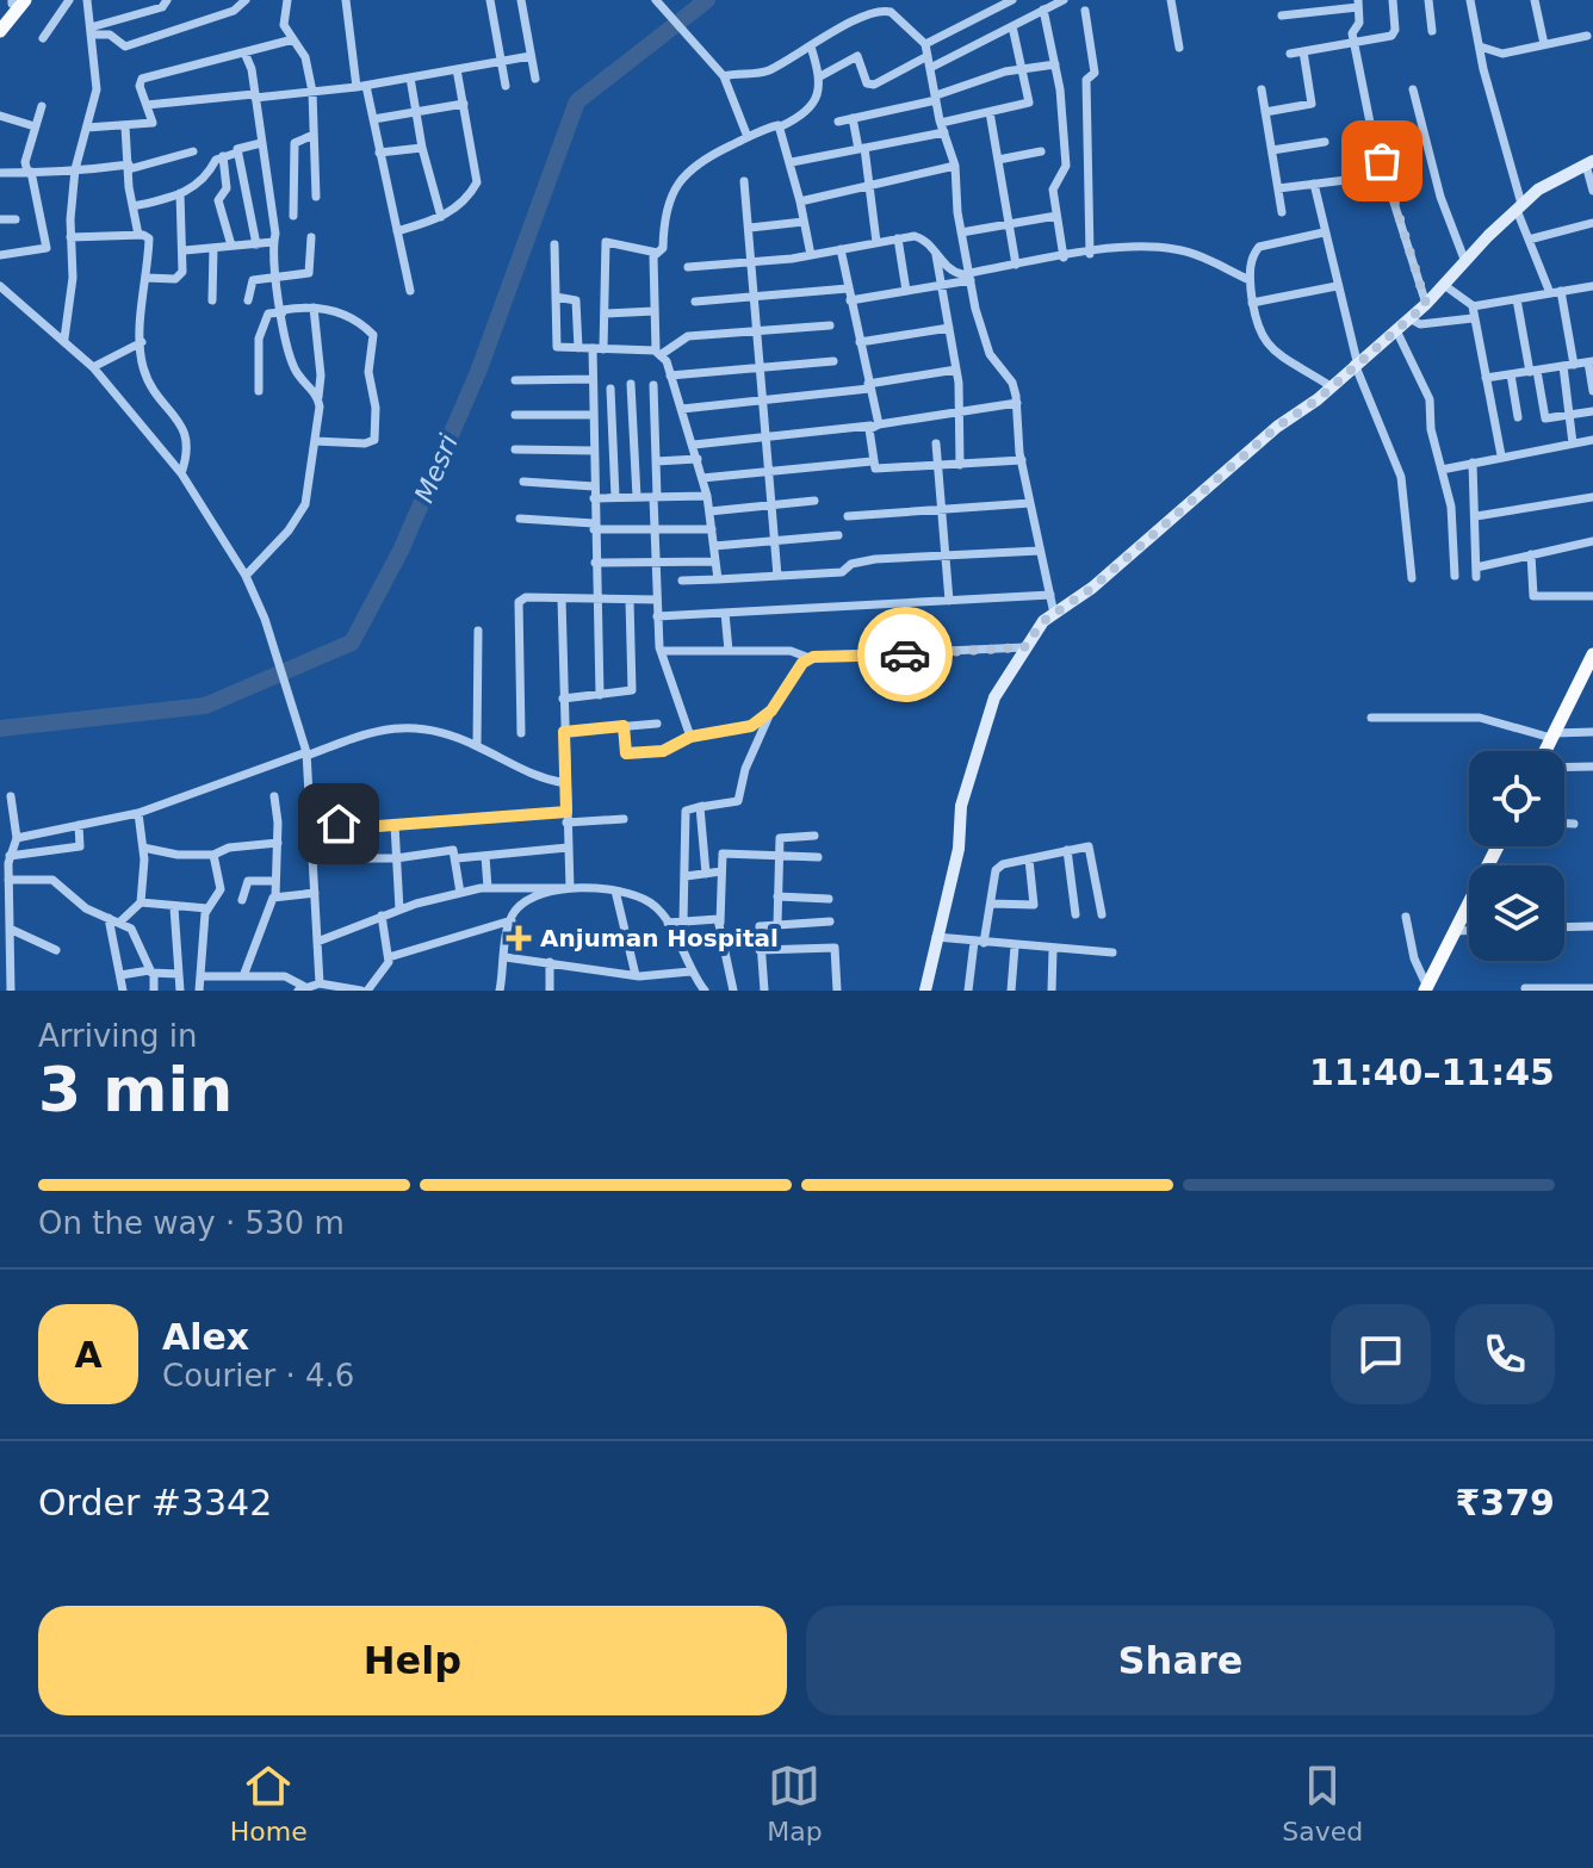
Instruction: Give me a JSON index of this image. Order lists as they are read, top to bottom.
{
  "water": ["Mesri"],
  "places": {
    "health": ["Anjuman Hospital"]
  },
  "page": {
    "heading": ["3 min", "Arriving in", "11:40–11:45"],
    "panel": [
      "Alex",
      "Courier · 4.6",
      "Order #3342",
      "₹379"
    ],
    "bar": "On the way · 530 m",
    "round": "A",
    "buttons": ["Help", "Share"],
    "tabs": ["Home", "Map", "Saved"]
  }
}
